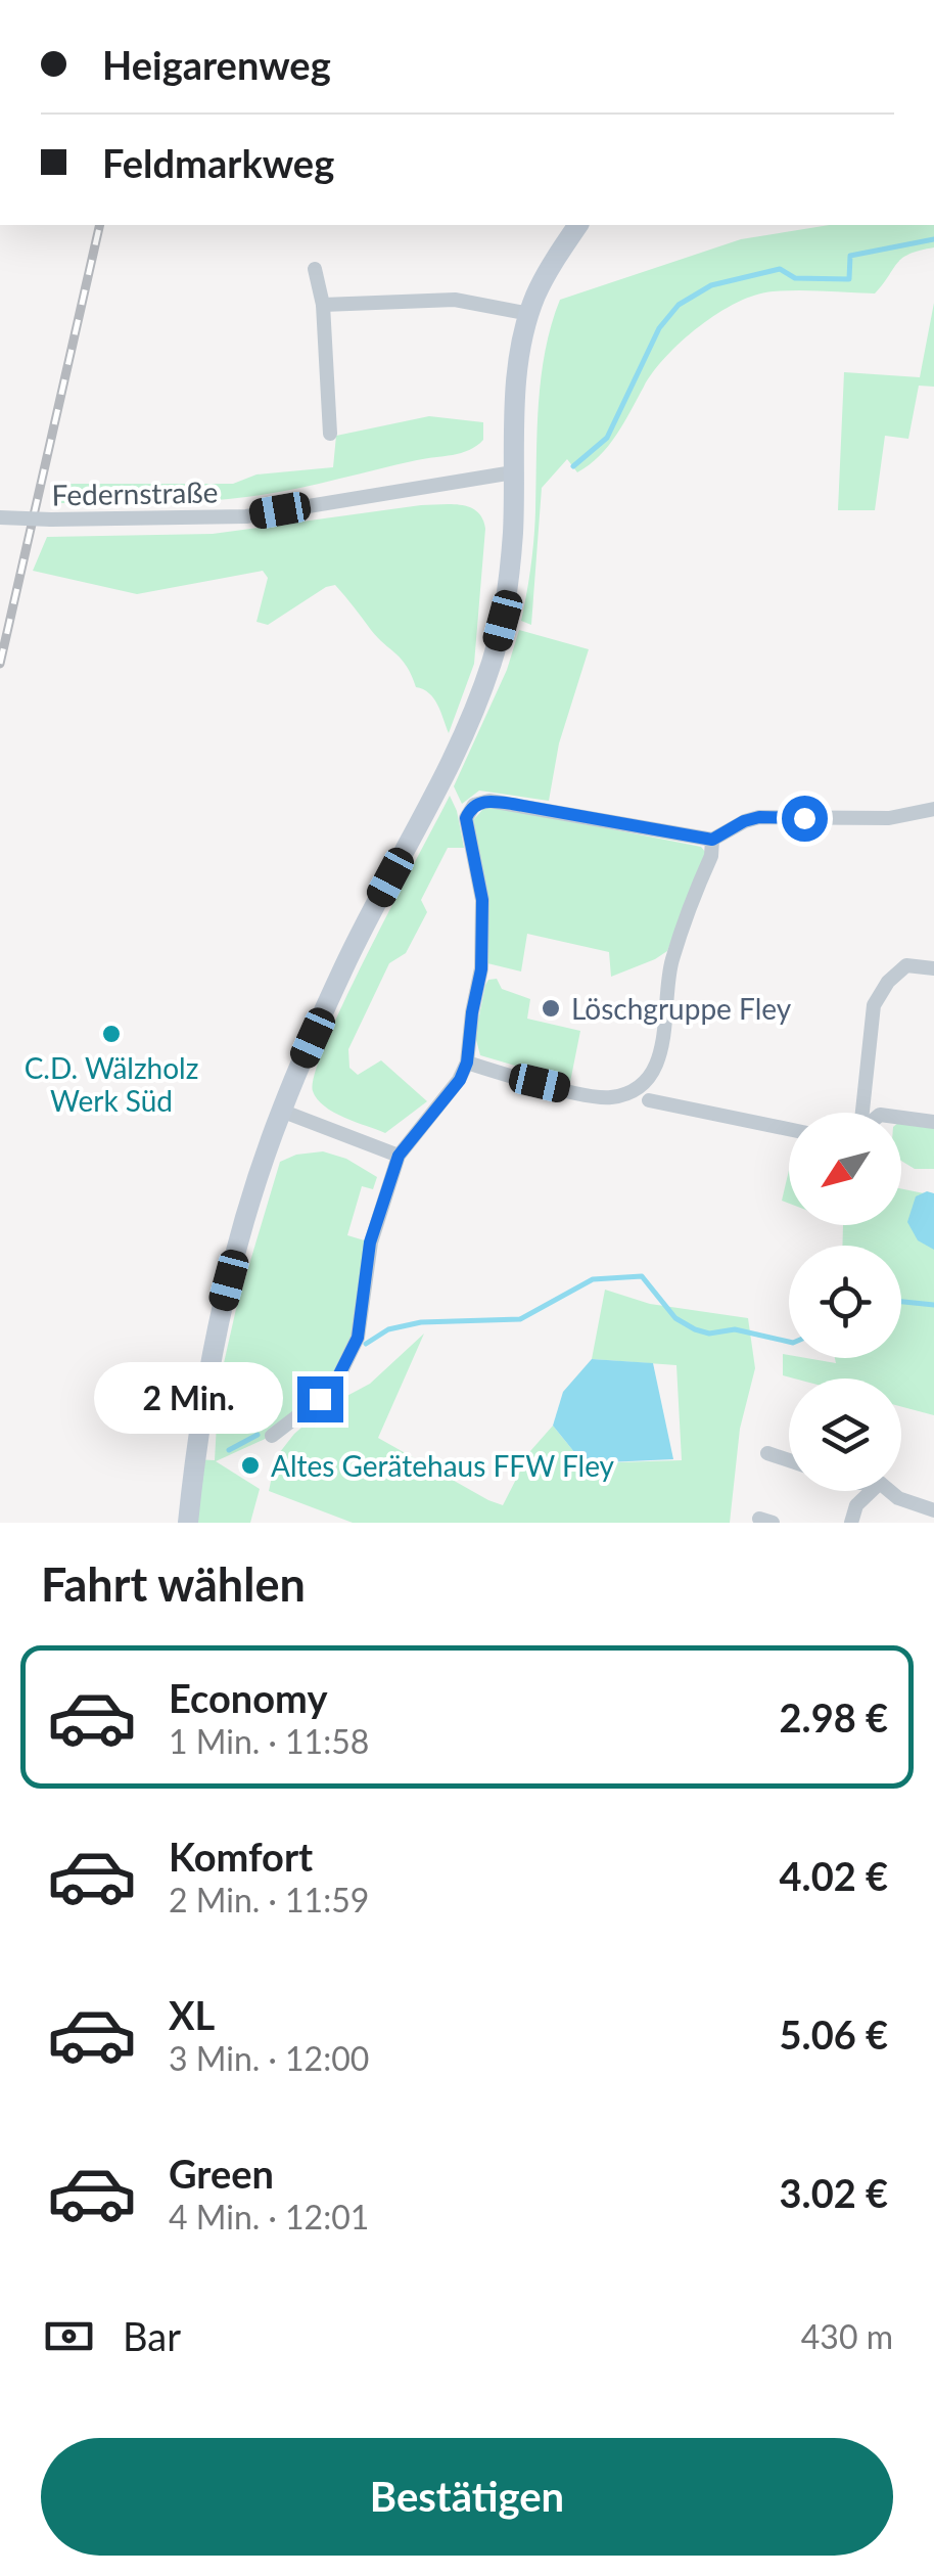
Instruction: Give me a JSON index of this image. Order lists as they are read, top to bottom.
{
  "streets": {
    "street": ["Federnstraße"]
  },
  "places": ["Löschgruppe Fley", "C.D. Wälzholz Werk Süd", "Altes Gerätehaus FFW Fley"],
  "north": "bottom left",
  "page": {
    "banner": ["Heigarenweg", "Feldmarkweg"],
    "bubble": "2 Min.",
    "heading": "Fahrt wählen",
    "list": [
      {
        "name": "Economy",
        "note": "1 Min. · 11:58",
        "value": "2.98 €"
      },
      {
        "name": "Komfort",
        "note": "2 Min. · 11:59",
        "value": "4.02 €"
      },
      {
        "name": "XL",
        "note": "3 Min. · 12:00",
        "value": "5.06 €"
      },
      {
        "name": "Green",
        "note": "4 Min. · 12:01",
        "value": "3.02 €"
      }
    ],
    "pay": ["Bar", "430 m"],
    "buttons": "Bestätigen"
  }
}
